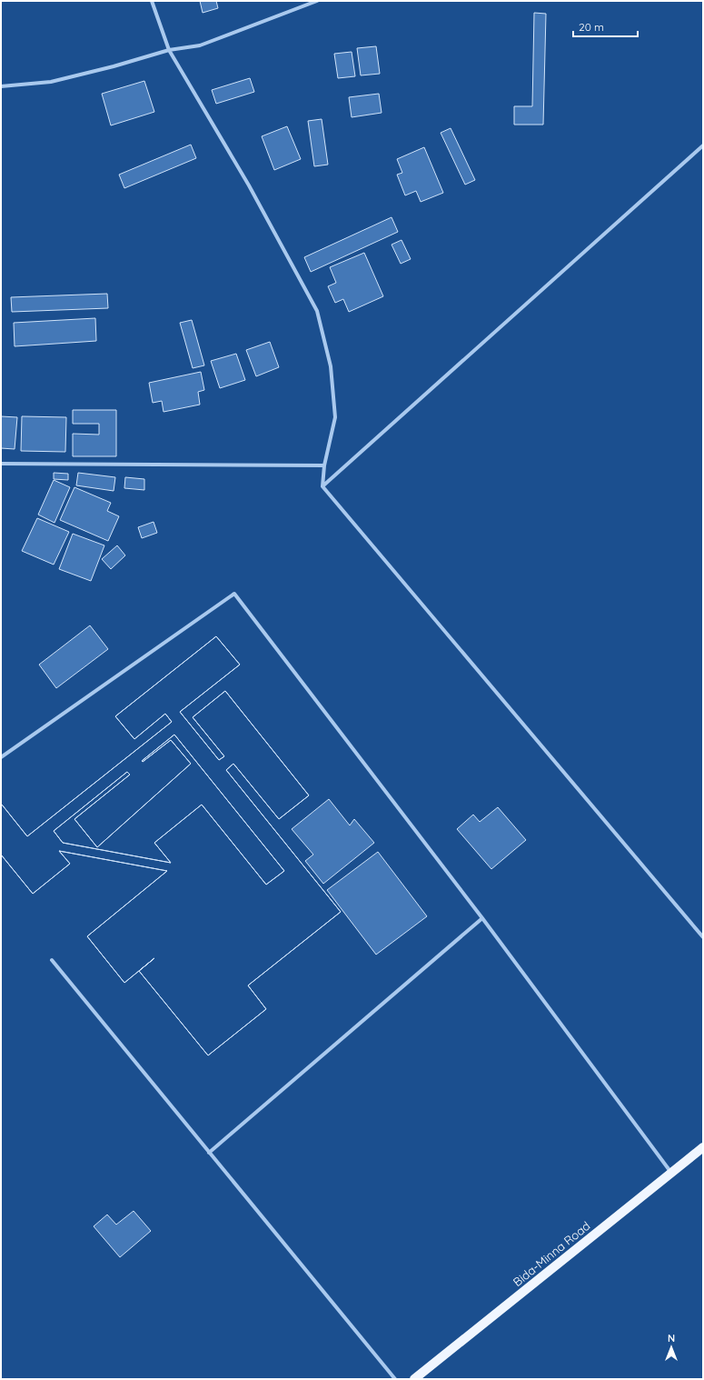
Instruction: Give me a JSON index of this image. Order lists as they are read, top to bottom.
{
  "streets": {
    "main road": ["Bida-Minna Road"]
  },
  "scale_bar": "20 m",
  "north": "top"
}
